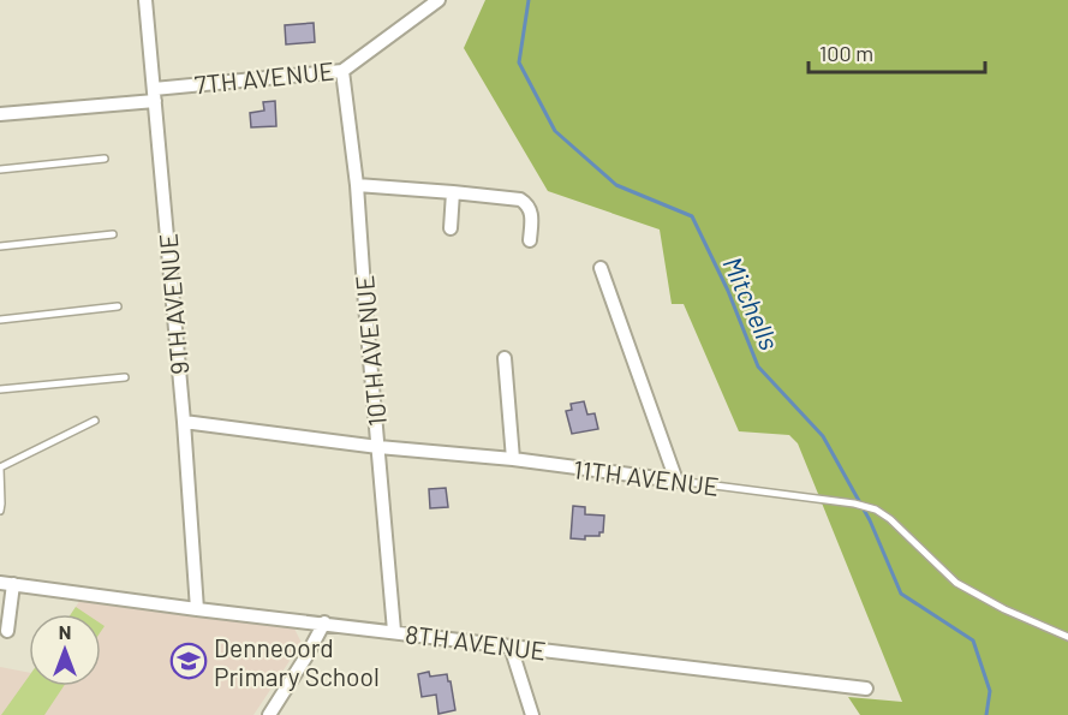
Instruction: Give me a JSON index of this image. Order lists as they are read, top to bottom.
{
  "streets": {
    "street": [
      "7TH AVENUE",
      "9TH AVENUE",
      "10TH AVENUE",
      "11TH AVENUE",
      "8TH AVENUE"
    ]
  },
  "crossings": [
    ["7TH AVENUE", "9TH AVENUE"],
    ["7TH AVENUE", "10TH AVENUE"],
    ["9TH AVENUE", "11TH AVENUE"],
    ["9TH AVENUE", "8TH AVENUE"],
    ["10TH AVENUE", "11TH AVENUE"],
    ["10TH AVENUE", "8TH AVENUE"]
  ],
  "water": ["Mitchells"],
  "places": {
    "school or university": ["Denneoord Primary School"]
  },
  "scale_bar": "100 m",
  "north": "top"
}
